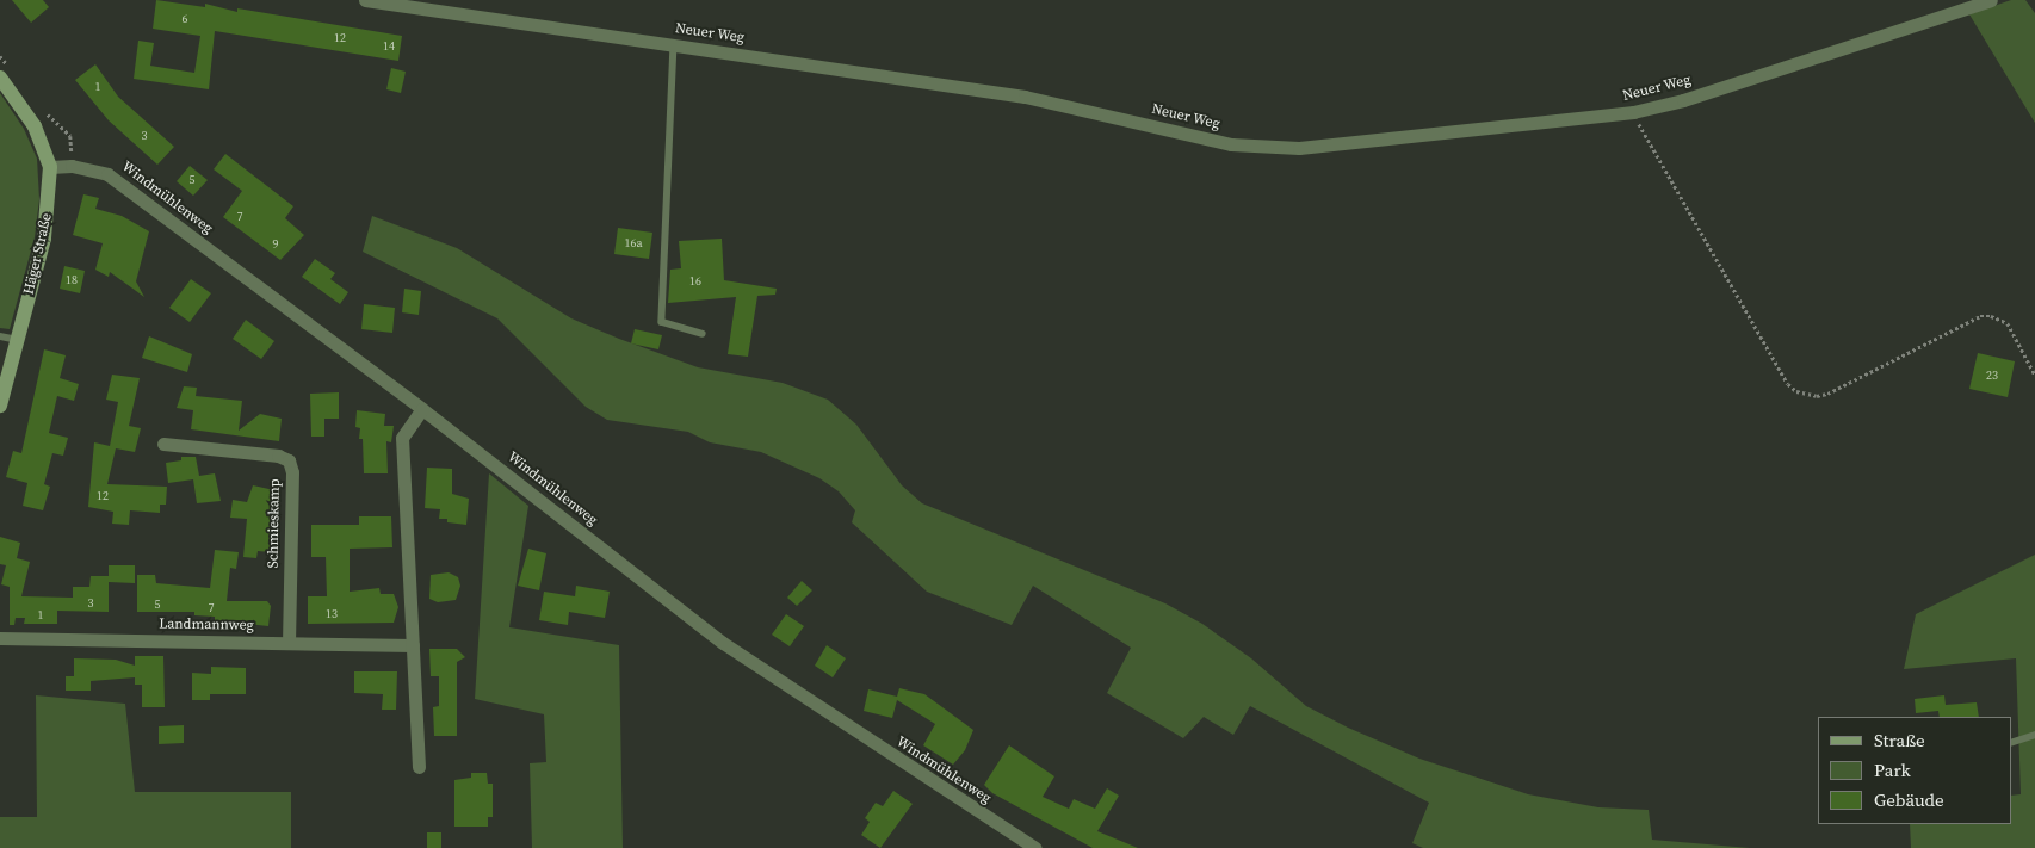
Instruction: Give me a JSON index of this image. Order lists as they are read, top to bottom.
{
  "streets": {
    "main road": ["Häger Straße"],
    "street": [
      "Neuer Weg",
      "Windmühlenweg",
      "Schmieskamp",
      "Landmannweg"
    ]
  },
  "crossings": [
    ["Windmühlenweg", "Häger Straße"],
    ["Schmieskamp", "Landmannweg"]
  ],
  "house_numbers": [
    "6",
    "12",
    "14",
    "1",
    "3",
    "5",
    "7",
    "16a",
    "9",
    "18",
    "16",
    "23",
    "12",
    "3",
    "5",
    "7",
    "13",
    "1"
  ],
  "legend": ["Straße", "Park", "Gebäude"]
}
